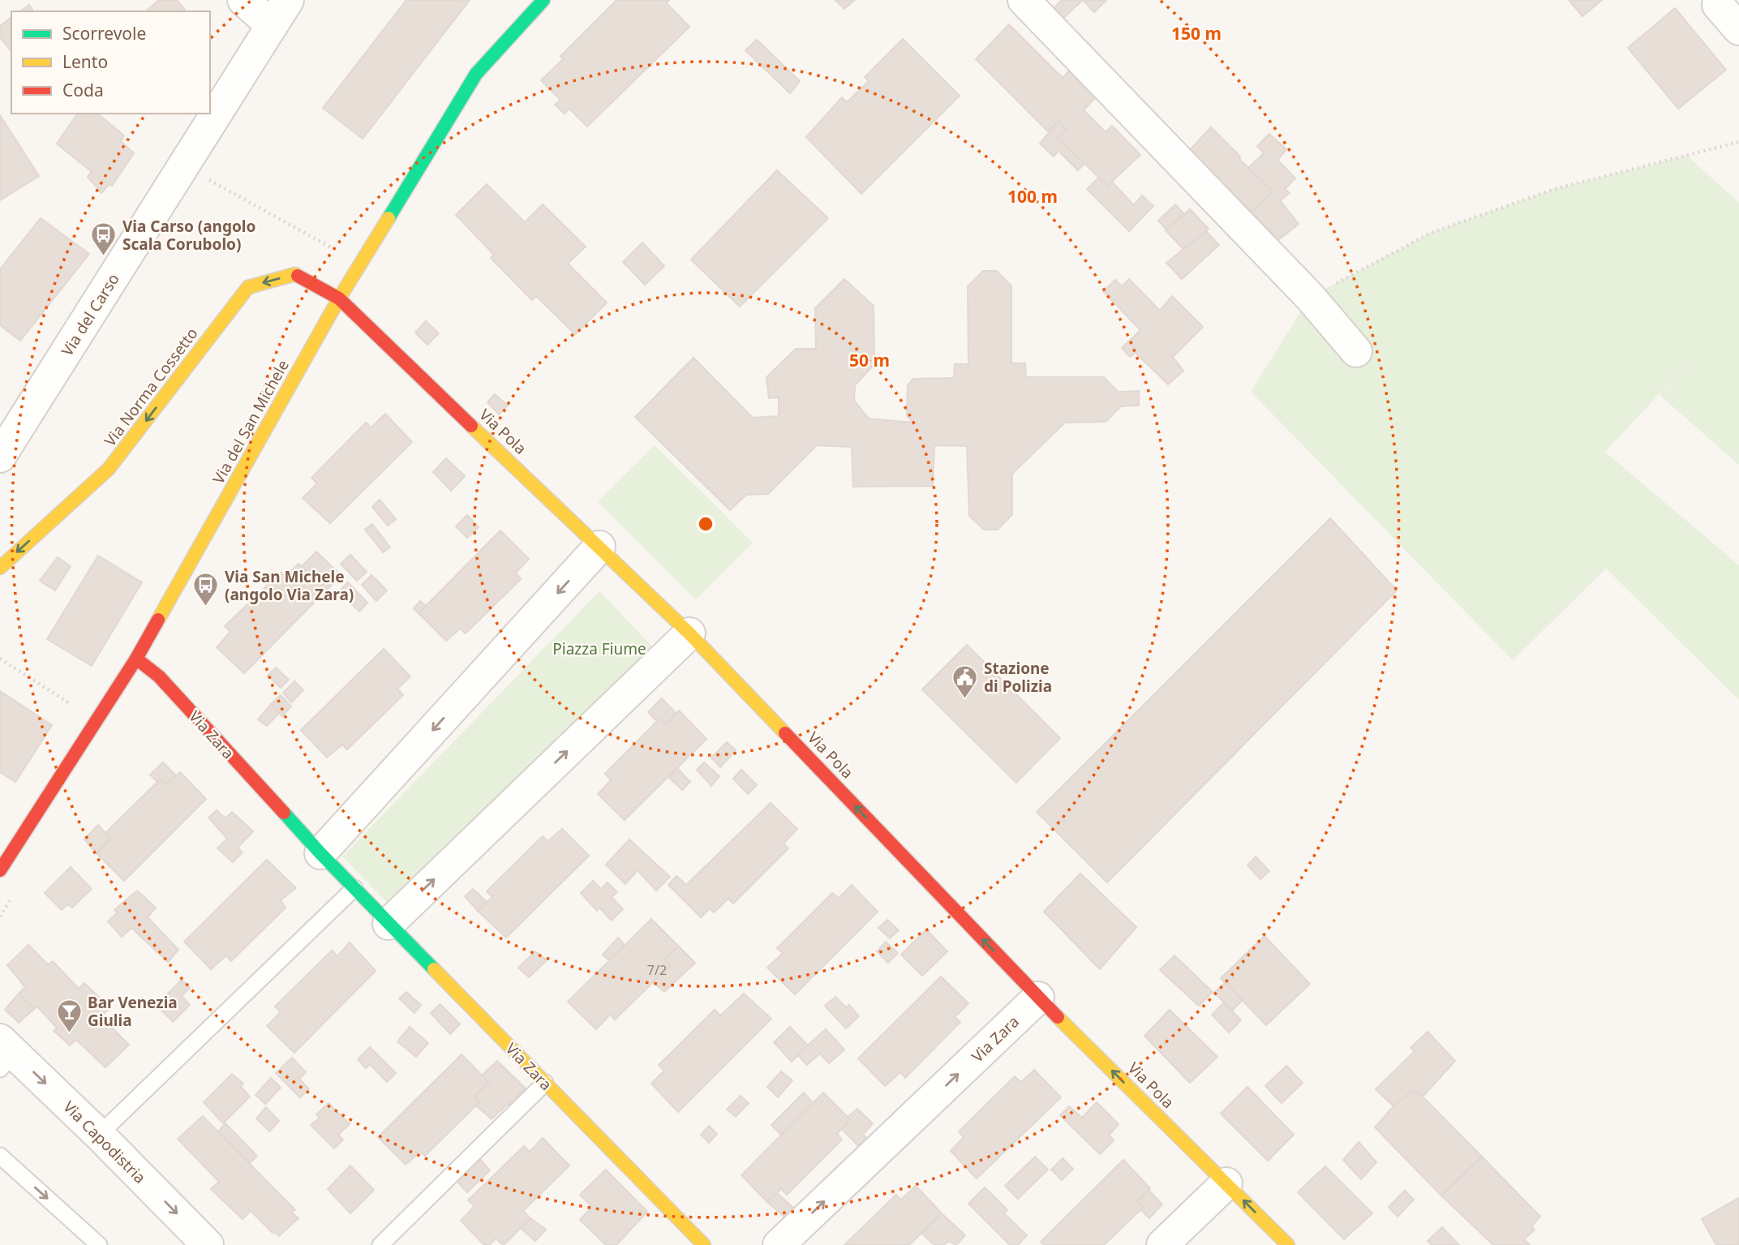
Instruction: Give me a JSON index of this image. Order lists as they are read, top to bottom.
{
  "streets": {
    "street": [
      "Via del Carso",
      "Via Norma Cossetto",
      "Via del San Michele",
      "Via Pola",
      "Via Zara",
      "Via Capodistria"
    ]
  },
  "crossings": [
    ["Via Norma Cossetto", "Via del San Michele"],
    ["Via Norma Cossetto", "Via Pola"],
    ["Via del San Michele", "Via Pola"],
    ["Via del San Michele", "Via Zara"],
    ["Via Pola", "Via Zara"]
  ],
  "one_way": ["Via Norma Cossetto", "Via Pola", "Via Capodistria"],
  "parks": ["Piazza Fiume"],
  "places": {
    "bus stop": ["Via Carso (angolo Scala Corubolo)", "Via San Michele (angolo Via Zara)"],
    "public building": ["Stazione di Polizia"],
    "bar": ["Bar Venezia Giulia"]
  },
  "house_numbers": ["7/2"],
  "legend": ["Scorrevole", "Lento", "Coda"],
  "rings": ["150 m", "100 m", "50 m"]
}
